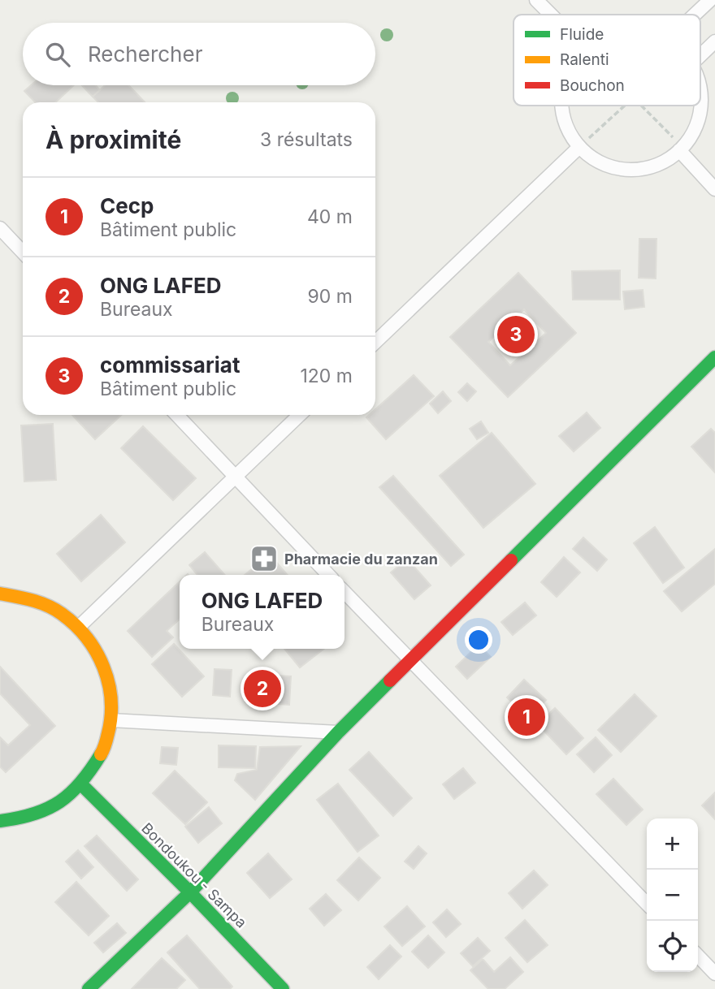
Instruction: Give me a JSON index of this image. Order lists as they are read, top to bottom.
{
  "streets": {
    "street": ["Bondoukou - Sampa"]
  },
  "places": {
    "pharmacy": ["Pharmacie du zanzan"]
  },
  "legend": ["Fluide", "Ralenti", "Bouchon"],
  "page": {
    "search": "Rechercher",
    "heading": ["À proximité", "3 résultats"],
    "list": [
      {
        "mark": "1",
        "name": "Cecp",
        "note": "Bâtiment public",
        "value": "40 m"
      },
      {
        "mark": "2",
        "name": "ONG LAFED",
        "note": "Bureaux",
        "value": "90 m"
      },
      {
        "mark": "3",
        "name": "commissariat",
        "note": "Bâtiment public",
        "value": "120 m"
      }
    ],
    "pins": ["3", "2", "1"],
    "popup": ["ONG LAFED", "Bureaux"],
    "map_buttons": ["+", "−"]
  }
}
